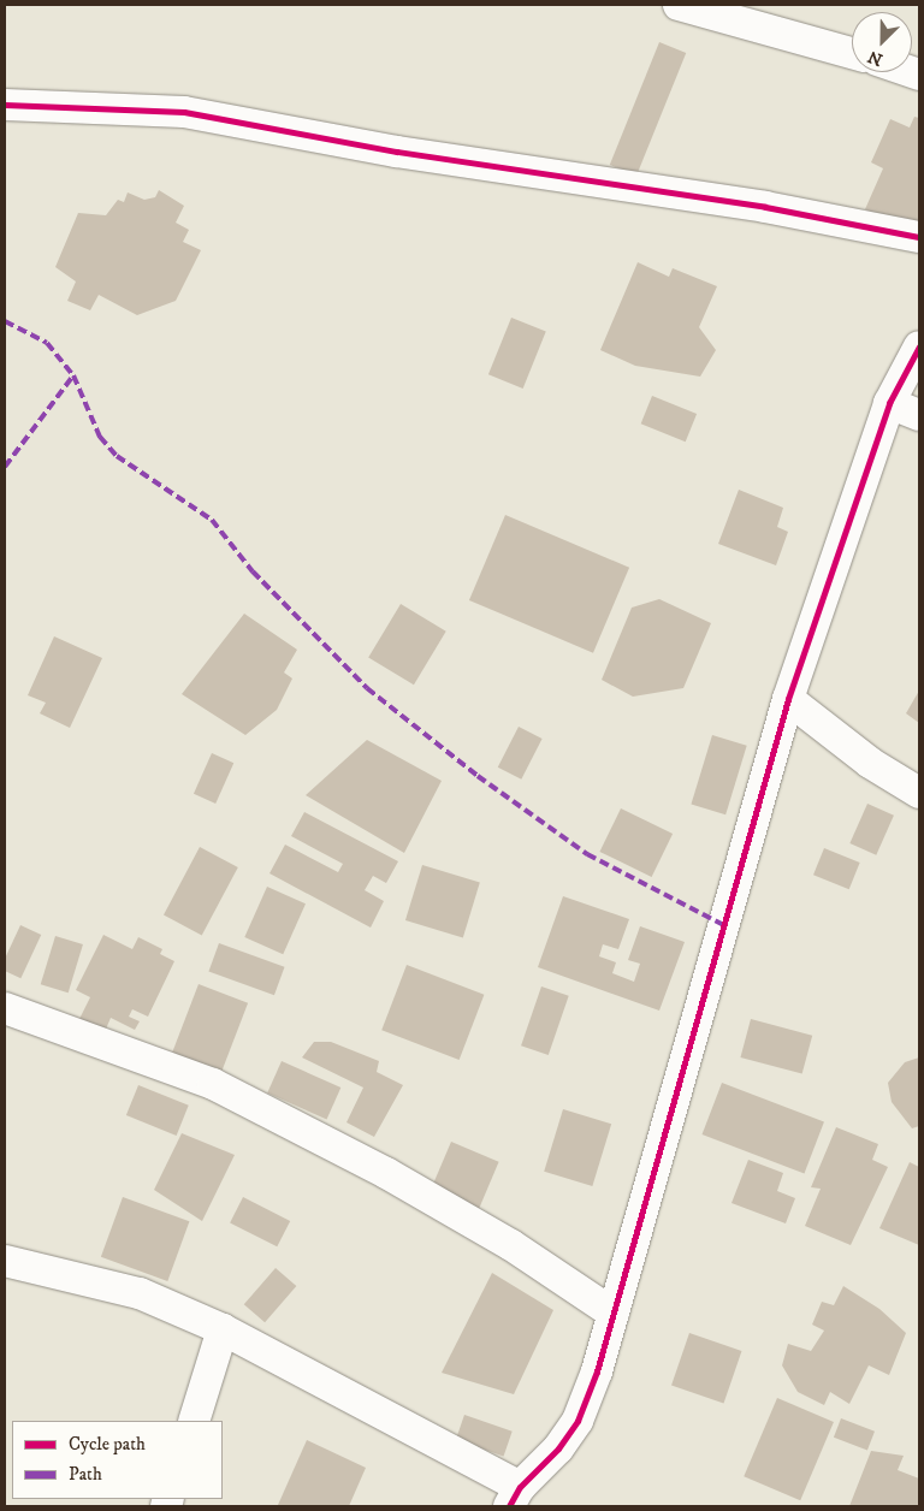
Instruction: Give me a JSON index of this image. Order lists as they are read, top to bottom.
{
  "legend": ["Cycle path", "Path"],
  "north": "bottom left"
}
